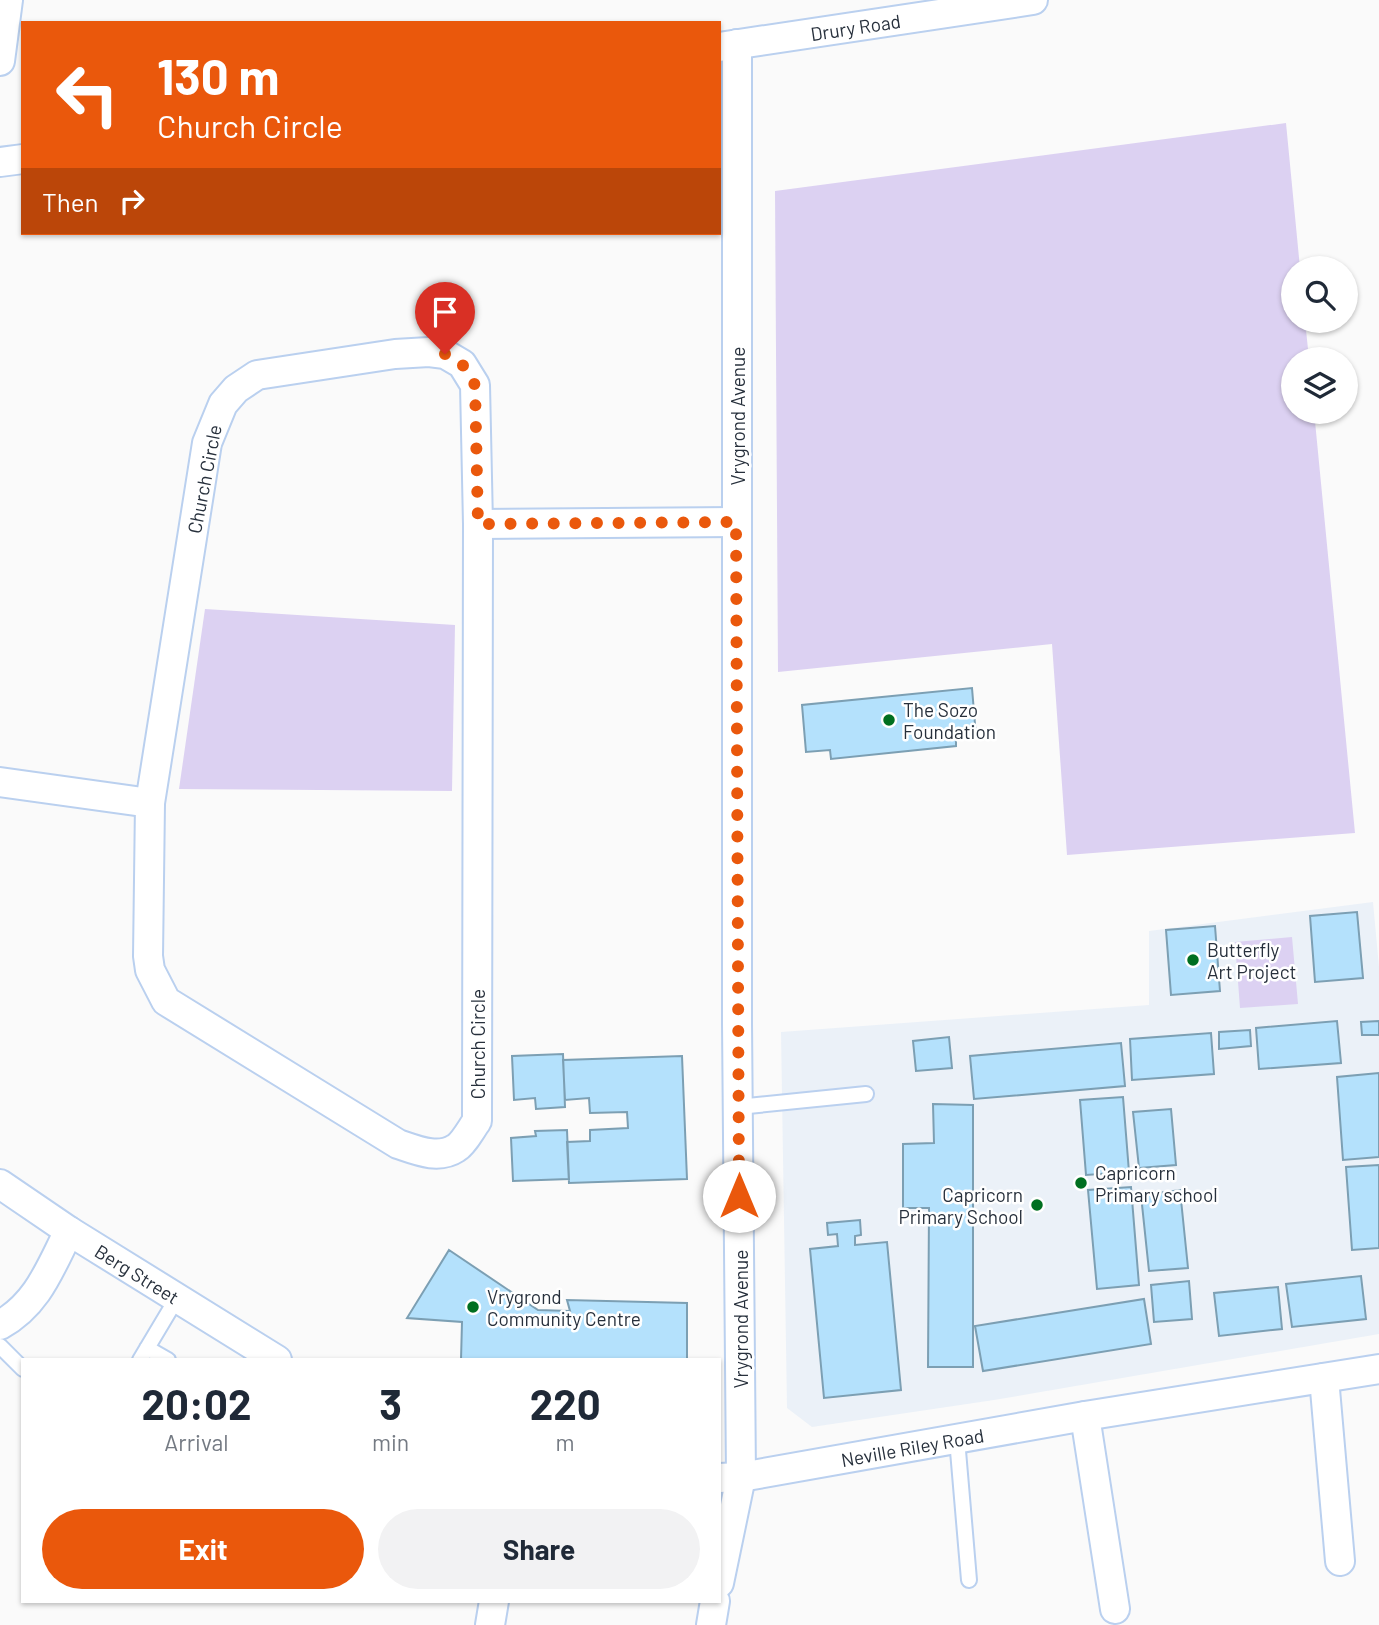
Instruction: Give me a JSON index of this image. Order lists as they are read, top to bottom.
{
  "streets": {
    "street": [
      "Drury Road",
      "Vrygrond Avenue",
      "Church Circle",
      "Berg Street",
      "Neville Riley Road"
    ]
  },
  "crossings": [
    ["Drury Road", "Vrygrond Avenue"],
    ["Vrygrond Avenue", "Neville Riley Road"]
  ],
  "places": [
    "The Sozo Foundation",
    "Butterfly Art Project",
    "Capricorn Primary school",
    "Capricorn Primary School",
    "Vrygrond Community Centre"
  ],
  "page": {
    "turn": ["130 m", "Church Circle"],
    "then": "Then",
    "eta": [
      "20:02",
      "Arrival",
      "3",
      "min",
      "220",
      "m"
    ],
    "buttons": ["Exit", "Share"]
  }
}
